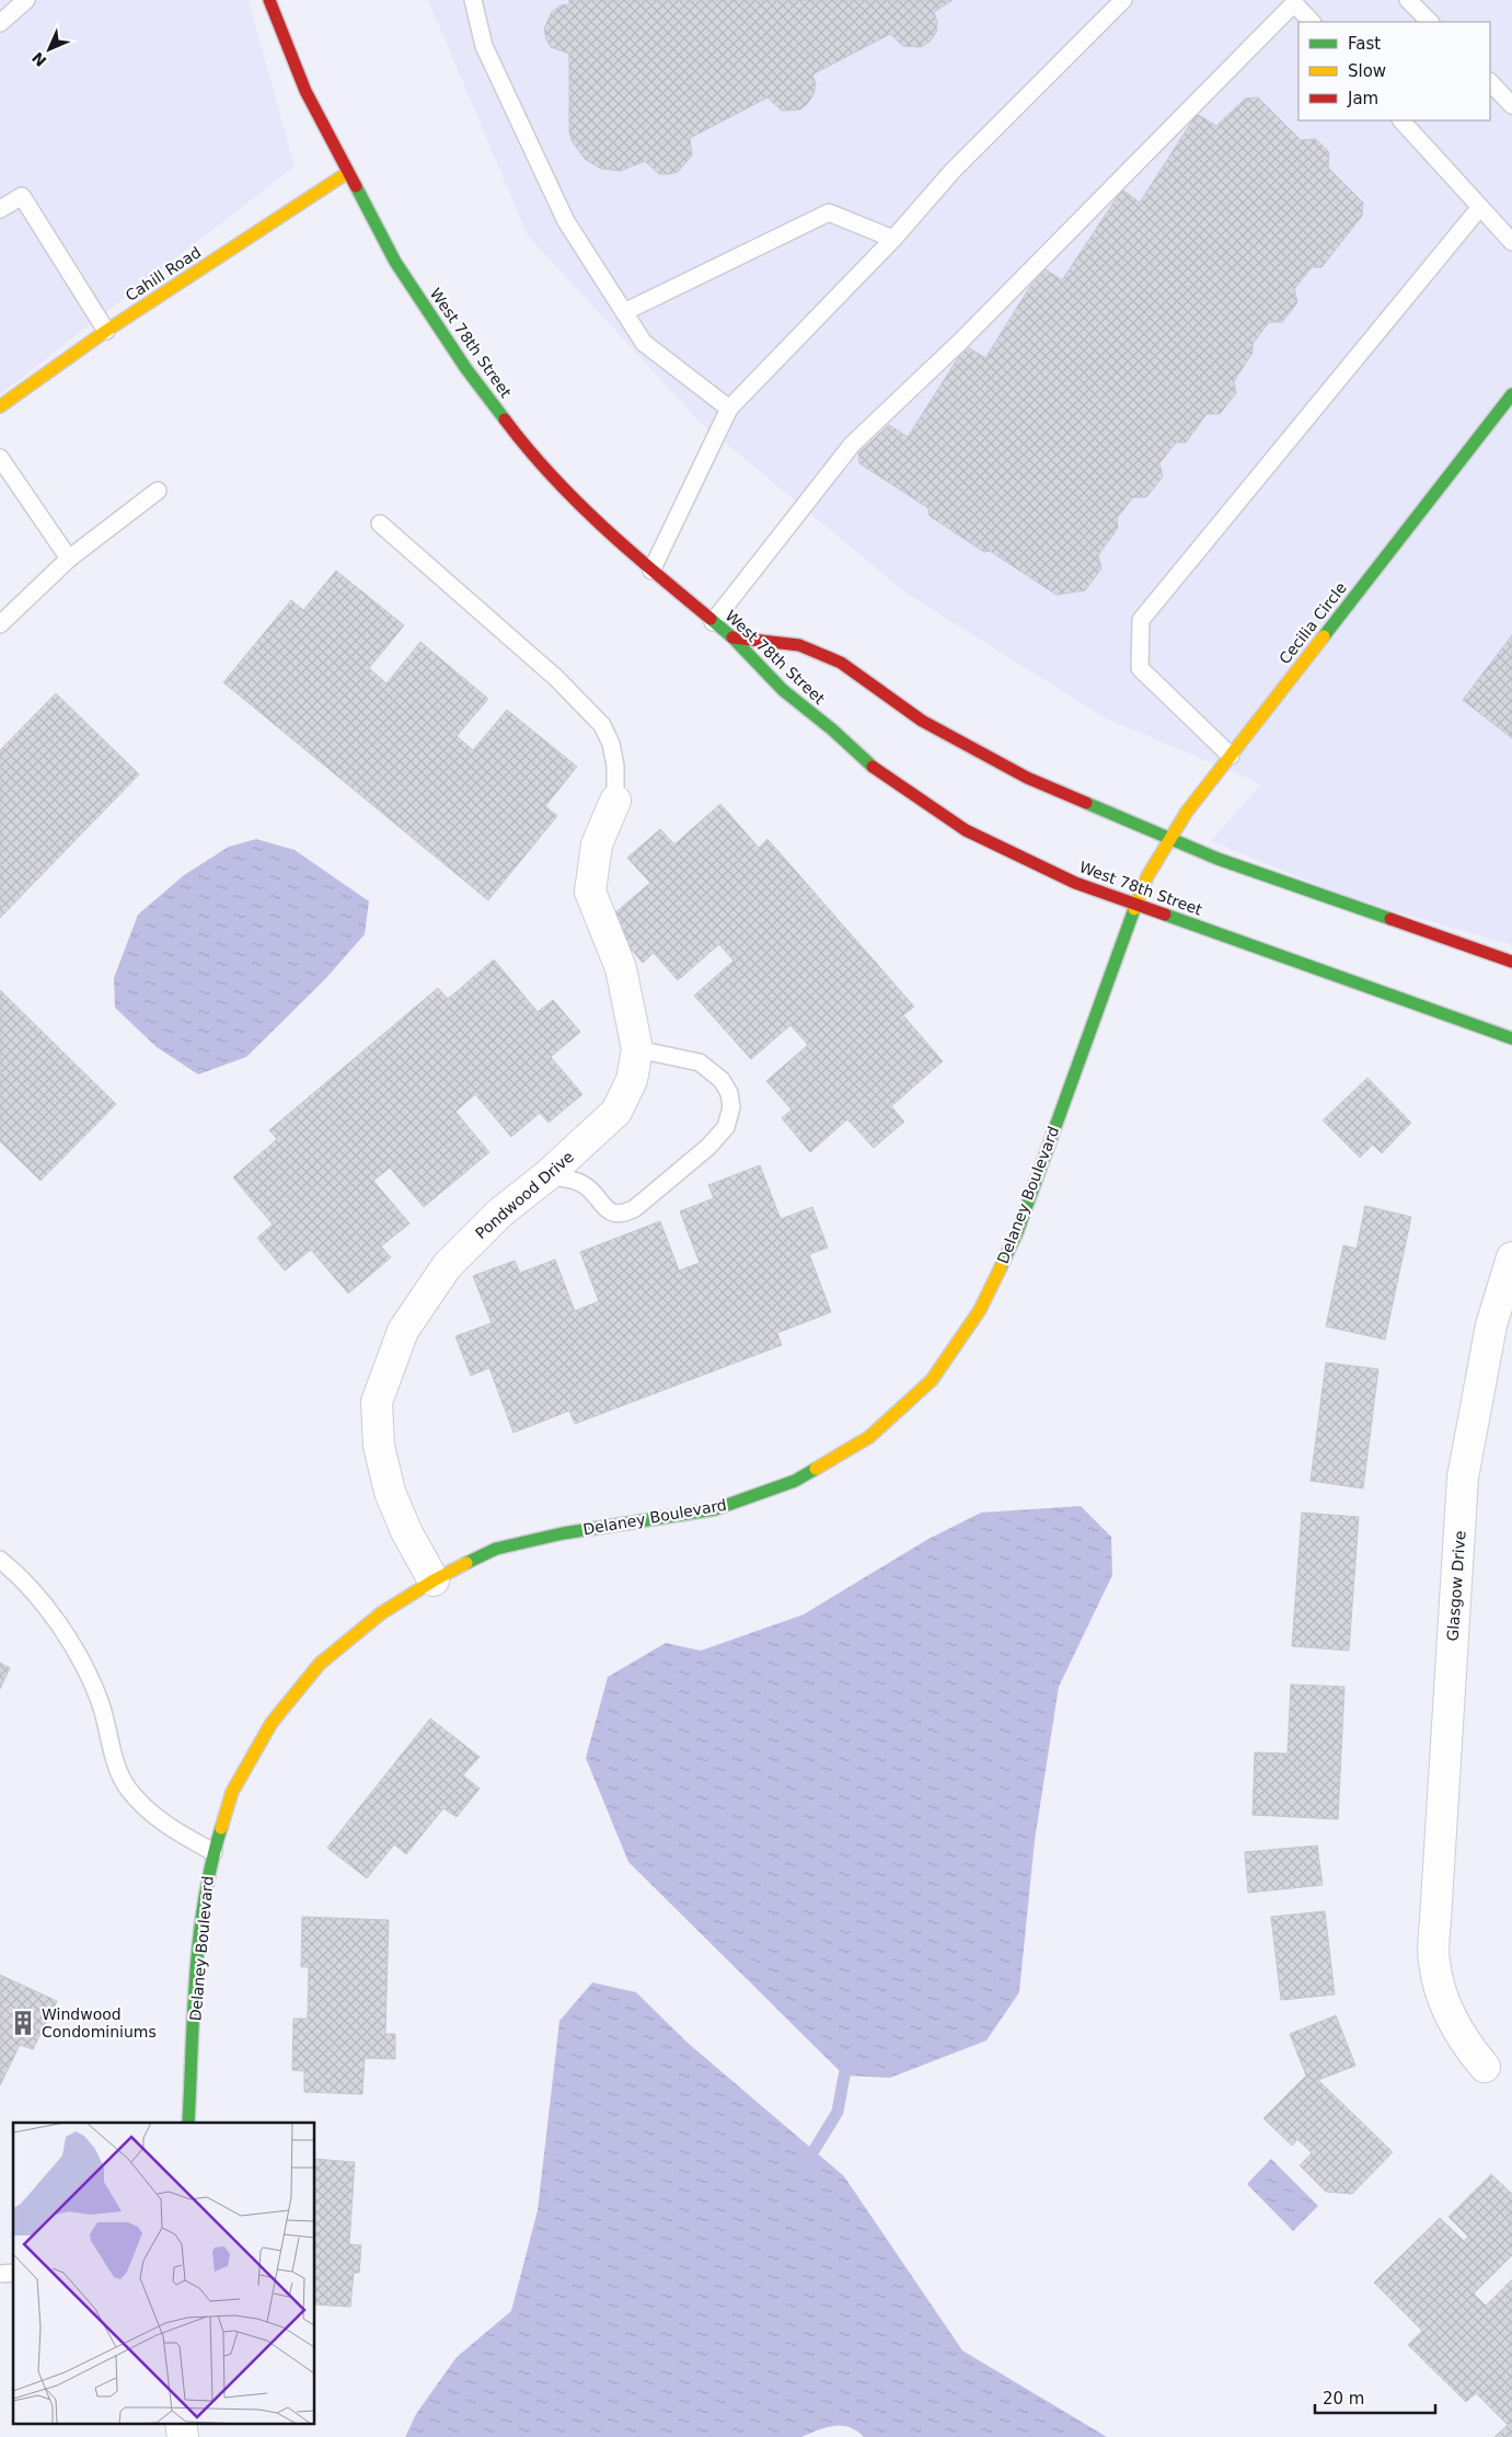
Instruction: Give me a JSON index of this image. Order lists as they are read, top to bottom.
{
  "streets": {
    "street": [
      "Cahill Road",
      "West 78th Street",
      "Cecilia Circle",
      "Pondwood Drive",
      "Delaney Boulevard",
      "Glasgow Drive"
    ]
  },
  "crossings": [
    ["Cahill Road", "West 78th Street"],
    ["West 78th Street", "Delaney Boulevard"],
    ["Cecilia Circle", "Delaney Boulevard"],
    ["Pondwood Drive", "Delaney Boulevard"]
  ],
  "places": {
    "building": ["Windwood Condominiums"]
  },
  "legend": ["Fast", "Slow", "Jam"],
  "scale_bar": "20 m",
  "north": "bottom left"
}
